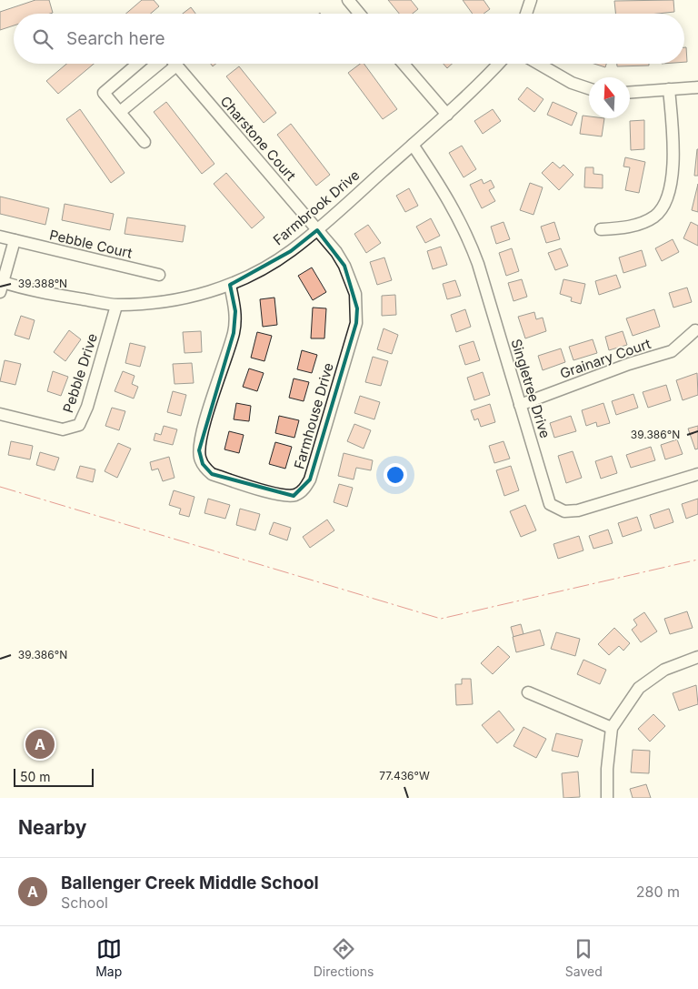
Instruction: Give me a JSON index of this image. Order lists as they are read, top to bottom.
{
  "streets": {
    "street": [
      "Charstone Court",
      "Farmbrook Drive",
      "Pebble Court",
      "Grainary Court",
      "Pebble Drive",
      "Singletree Drive",
      "Farmhouse Drive"
    ]
  },
  "crossings": [
    ["Charstone Court", "Farmbrook Drive"],
    ["Charstone Court", "Farmhouse Drive"],
    ["Farmbrook Drive", "Pebble Drive"],
    ["Farmbrook Drive", "Singletree Drive"],
    ["Farmbrook Drive", "Farmhouse Drive"],
    ["Grainary Court", "Singletree Drive"]
  ],
  "scale_bar": "50 m",
  "north": "top",
  "page": {
    "search": "Search here",
    "pins": "A",
    "scale": "50 m",
    "heading": "Nearby",
    "list": [
      {
        "mark": "A",
        "name": "Ballenger Creek Middle School",
        "note": "School",
        "value": "280 m"
      }
    ],
    "nav": ["Map", "Directions", "Saved"]
  },
  "coordinates": ["39.388°N", "39.386°N", "77.436°W"]
}
